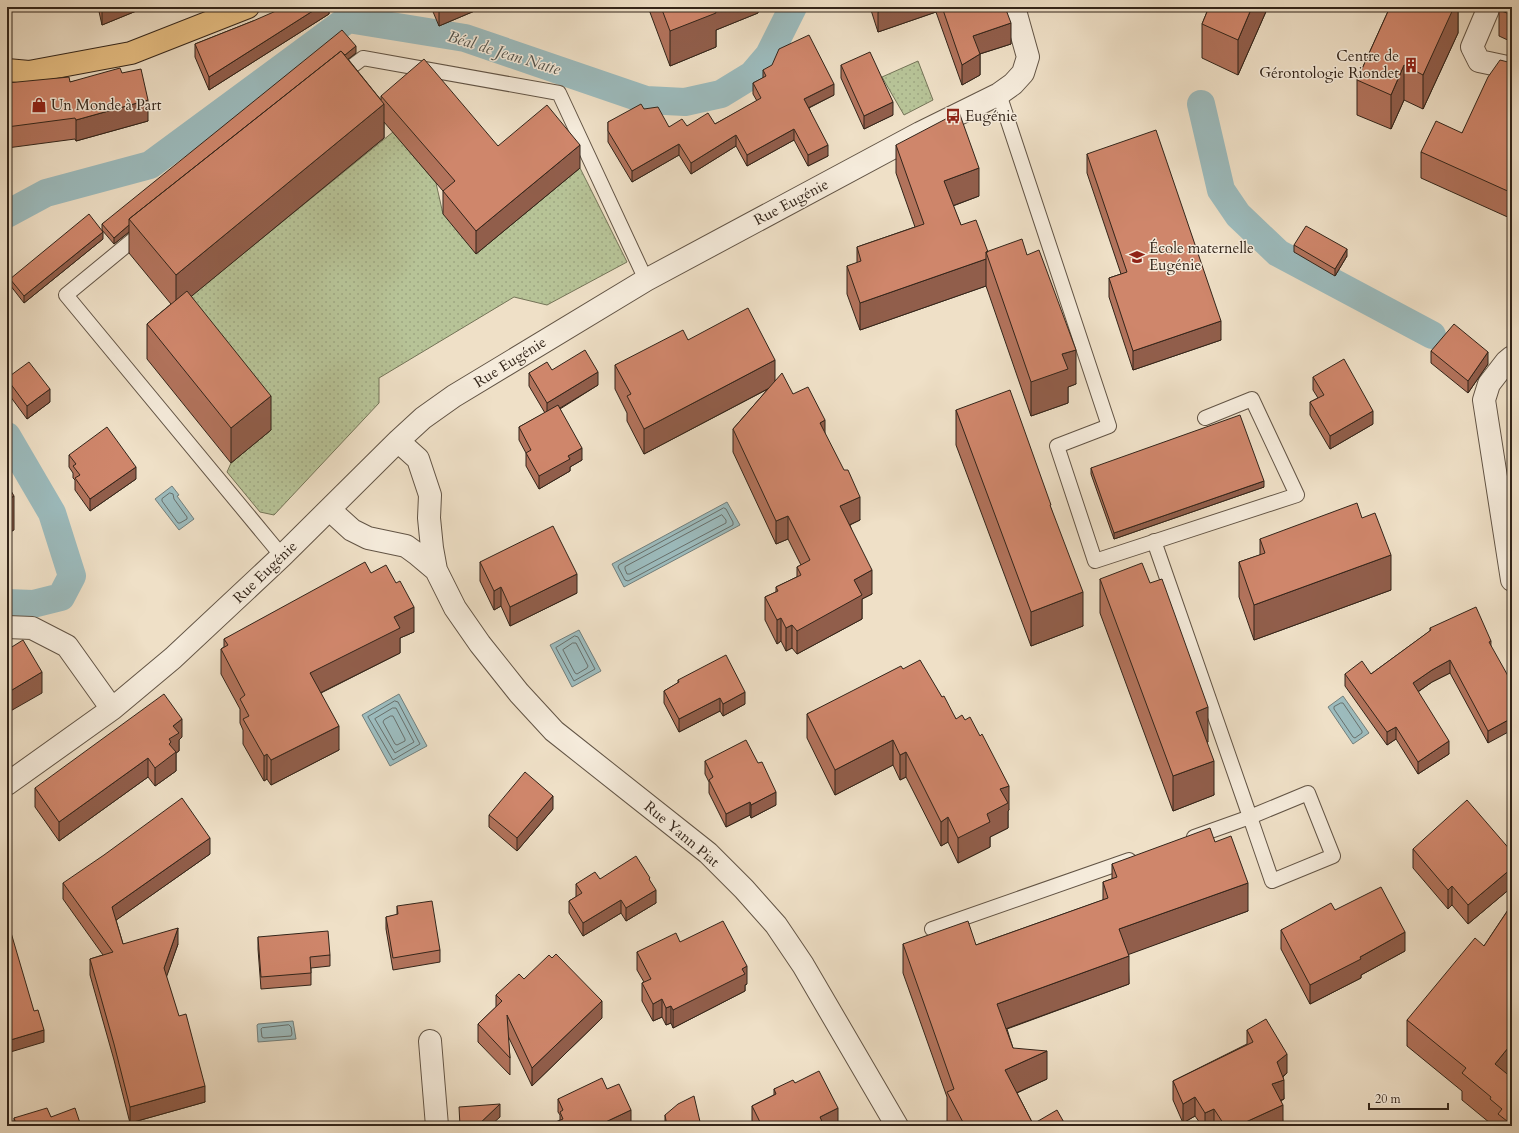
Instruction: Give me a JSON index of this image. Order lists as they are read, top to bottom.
{
  "streets": {
    "street": ["Rue Eugénie", "Rue Yann Piat"]
  },
  "crossings": [
    ["Rue Eugénie", "Rue Yann Piat"]
  ],
  "water": ["Béal de Jean Natte"],
  "places": {
    "building": ["Centre de Gérontologie Riondet"],
    "shop": ["Un Monde à Part"],
    "bus stop": ["Eugénie"],
    "school or university": ["École maternelle Eugénie"]
  },
  "scale_bar": "20 m"
}
